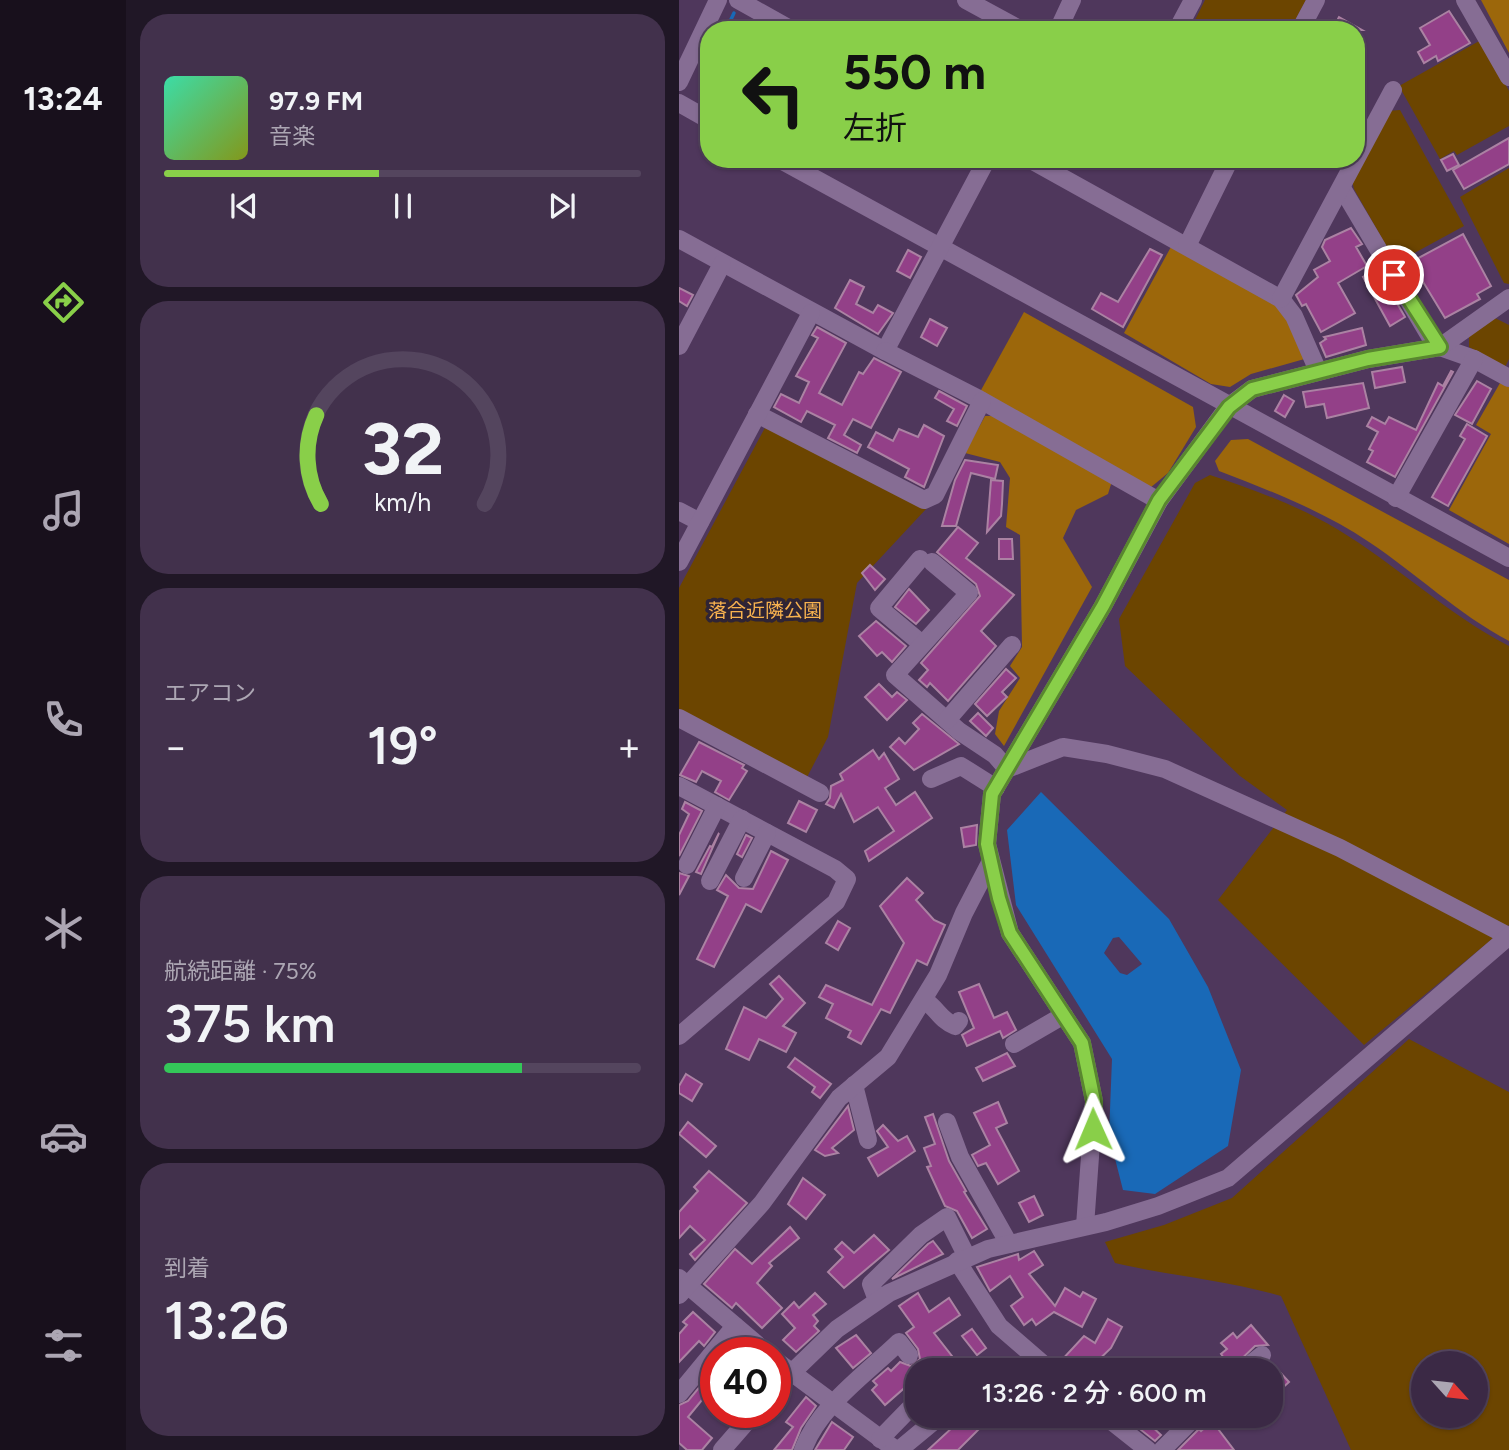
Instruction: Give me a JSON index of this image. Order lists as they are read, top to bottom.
{
  "parks": ["落合近隣公園"],
  "north": "bottom right",
  "page": {
    "tabs": "13:24",
    "turn": ["550 m", "左折"],
    "song": ["97.9 FM", "音楽"],
    "tile": [
      "エアコン",
      ["航続距離 · 75%", "375 km"],
      ["到着", "13:26"]
    ],
    "heat": ["−", "19°", "+"],
    "limit": "40",
    "trip": "13:26 · 2 分 · 600 m",
    "gauge": ["32", "km/h"]
  }
}
